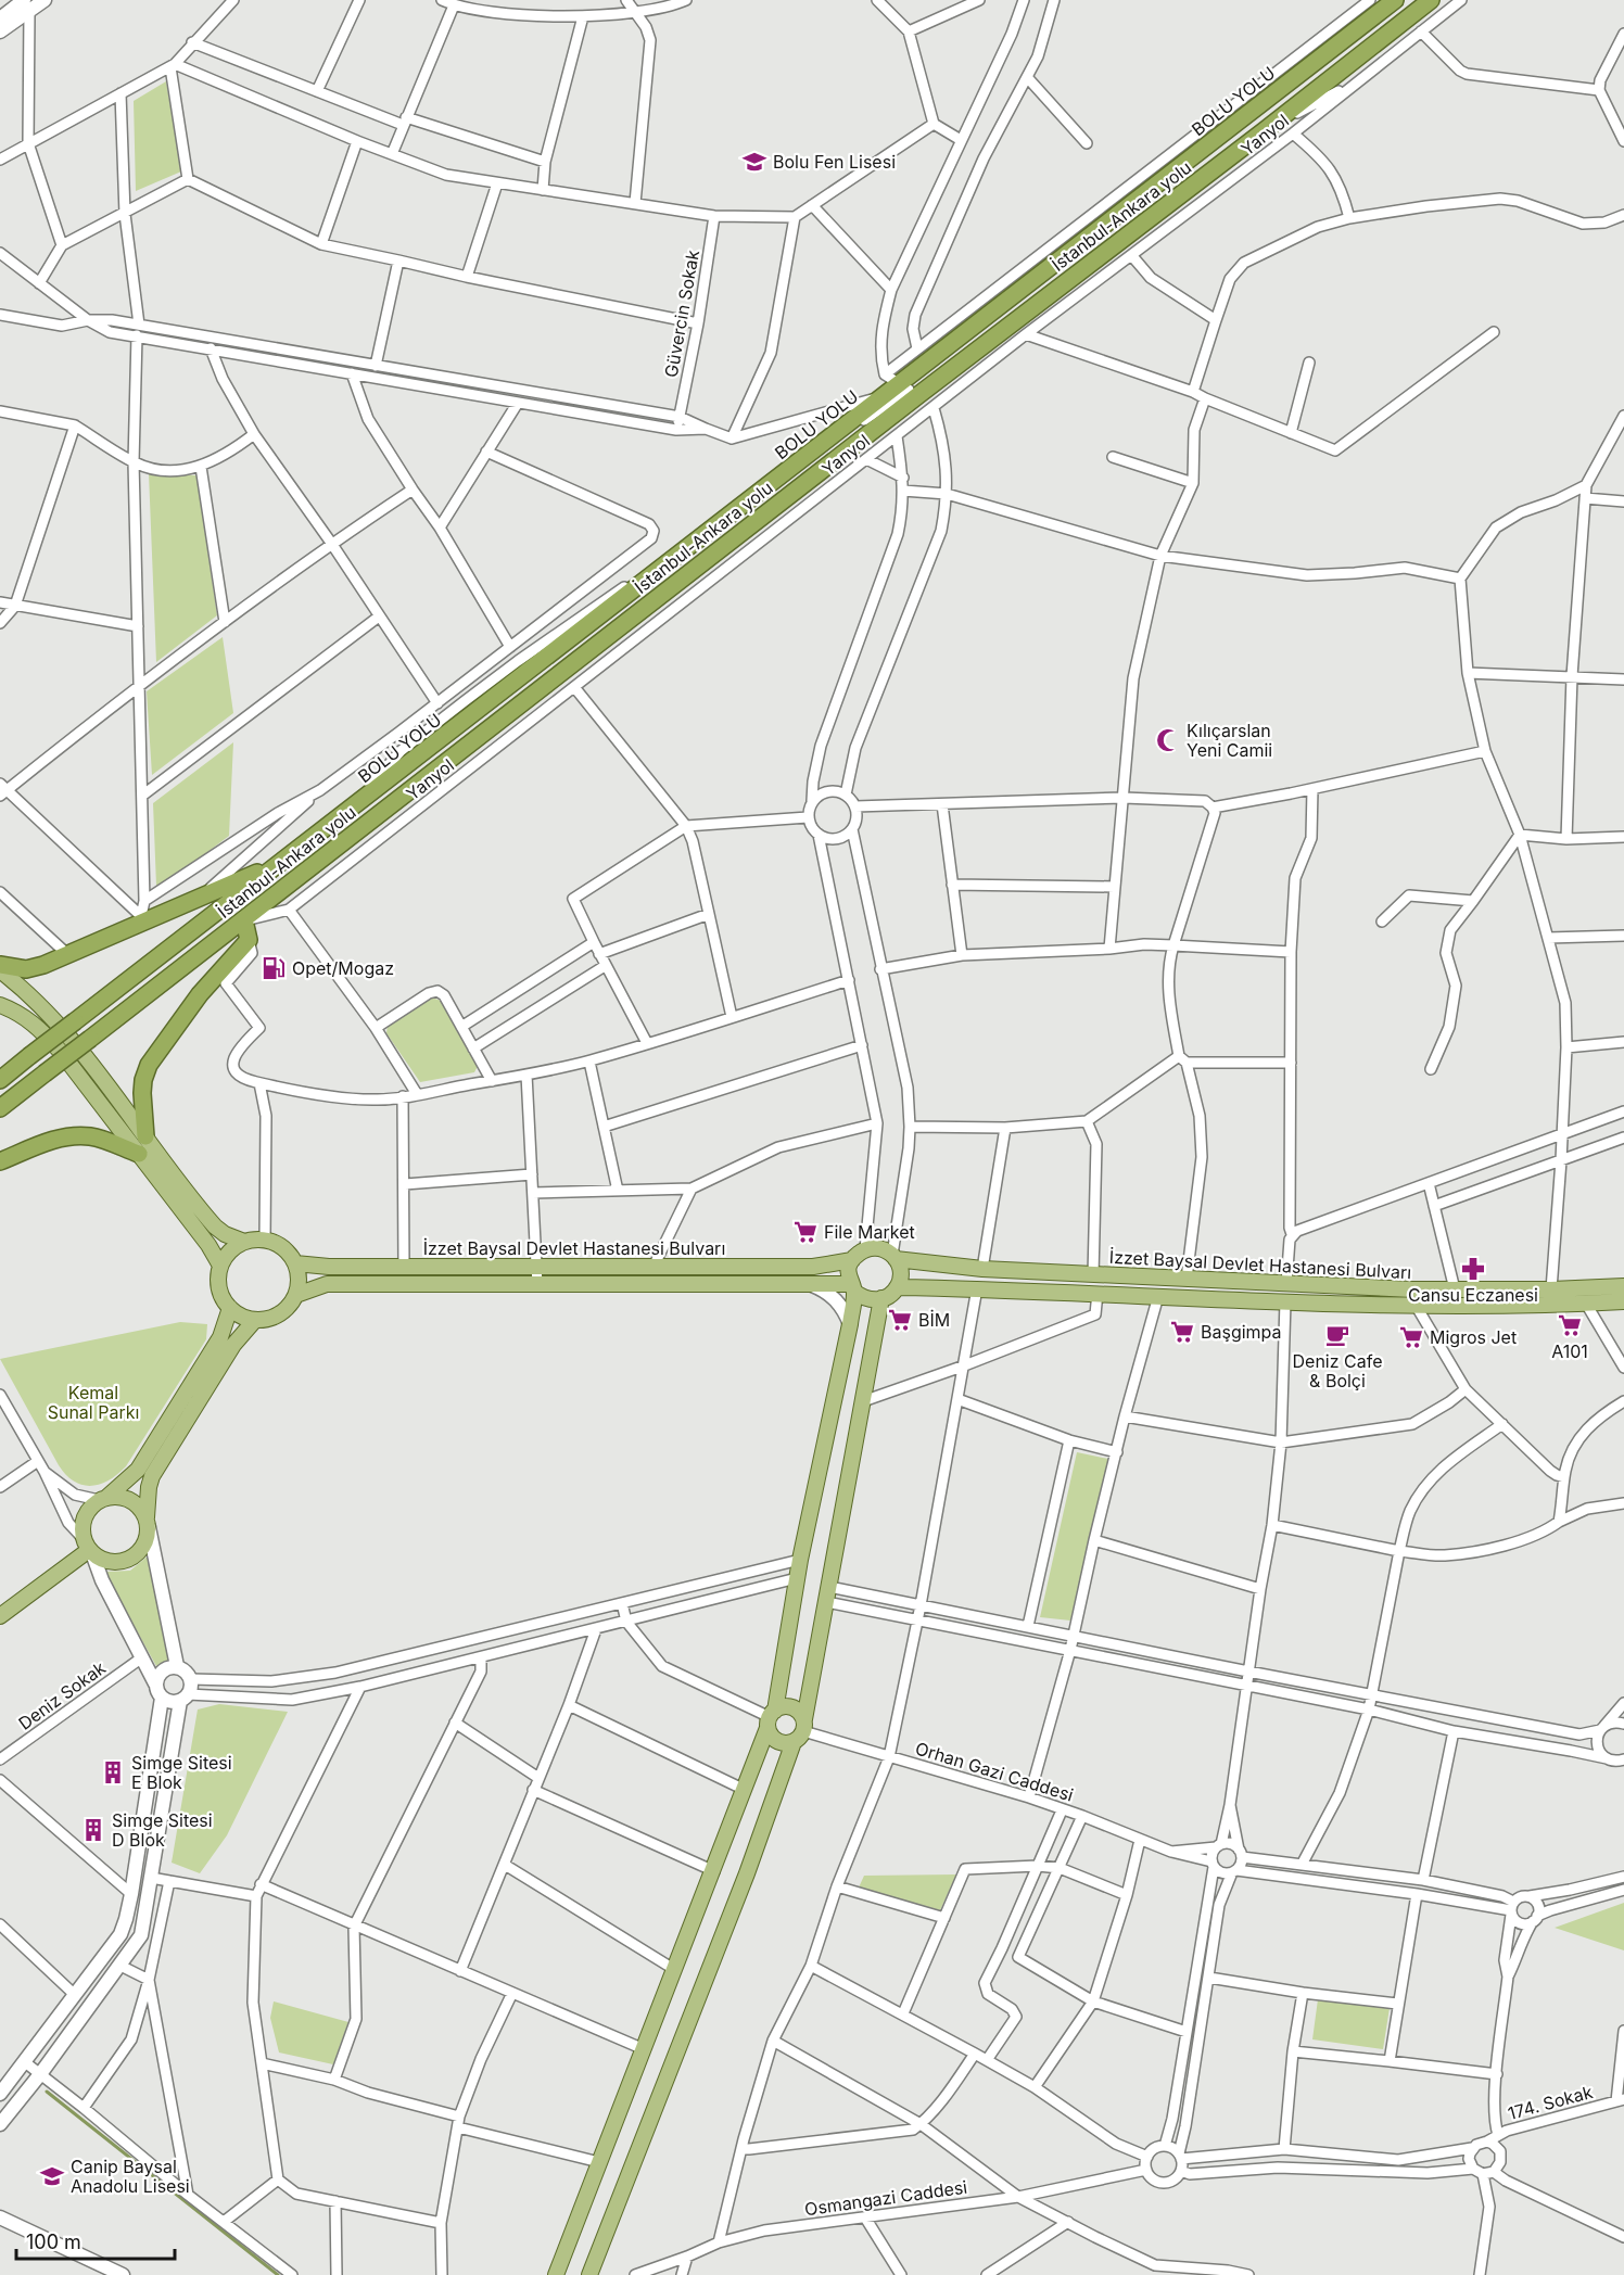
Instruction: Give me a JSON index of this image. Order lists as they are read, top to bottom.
{
  "streets": {
    "highway": ["BOLU YOLU", "İstanbul-Ankara yolu"],
    "main road": ["İzzet Baysal Devlet Hastanesi Bulvarı"],
    "street": [
      "Yanyol",
      "Güvercin Sokak",
      "Deniz Sokak",
      "Orhan Gazi Caddesi",
      "174. Sokak",
      "Osmangazi Caddesi"
    ]
  },
  "crossings": [
    ["BOLU YOLU", "Yanyol"],
    ["Yanyol", "İstanbul-Ankara yolu"]
  ],
  "parks": ["Kemal Sunal Parkı"],
  "places": {
    "school or university": ["Bolu Fen Lisesi", "Canip Baysal Anadolu Lisesi"],
    "mosque": ["Kılıçarslan Yeni Camii"],
    "fuel station": ["Opet/Mogaz"],
    "supermarket": [
      "File Market",
      "BİM",
      "A101",
      "Başgimpa",
      "Migros Jet"
    ],
    "pharmacy": ["Cansu Eczanesi"],
    "cafe": ["Deniz Cafe & Bolçi"],
    "building": ["Simge Sitesi E Blok", "Simge Sitesi D Blok"]
  },
  "scale_bar": "100 m"
}
